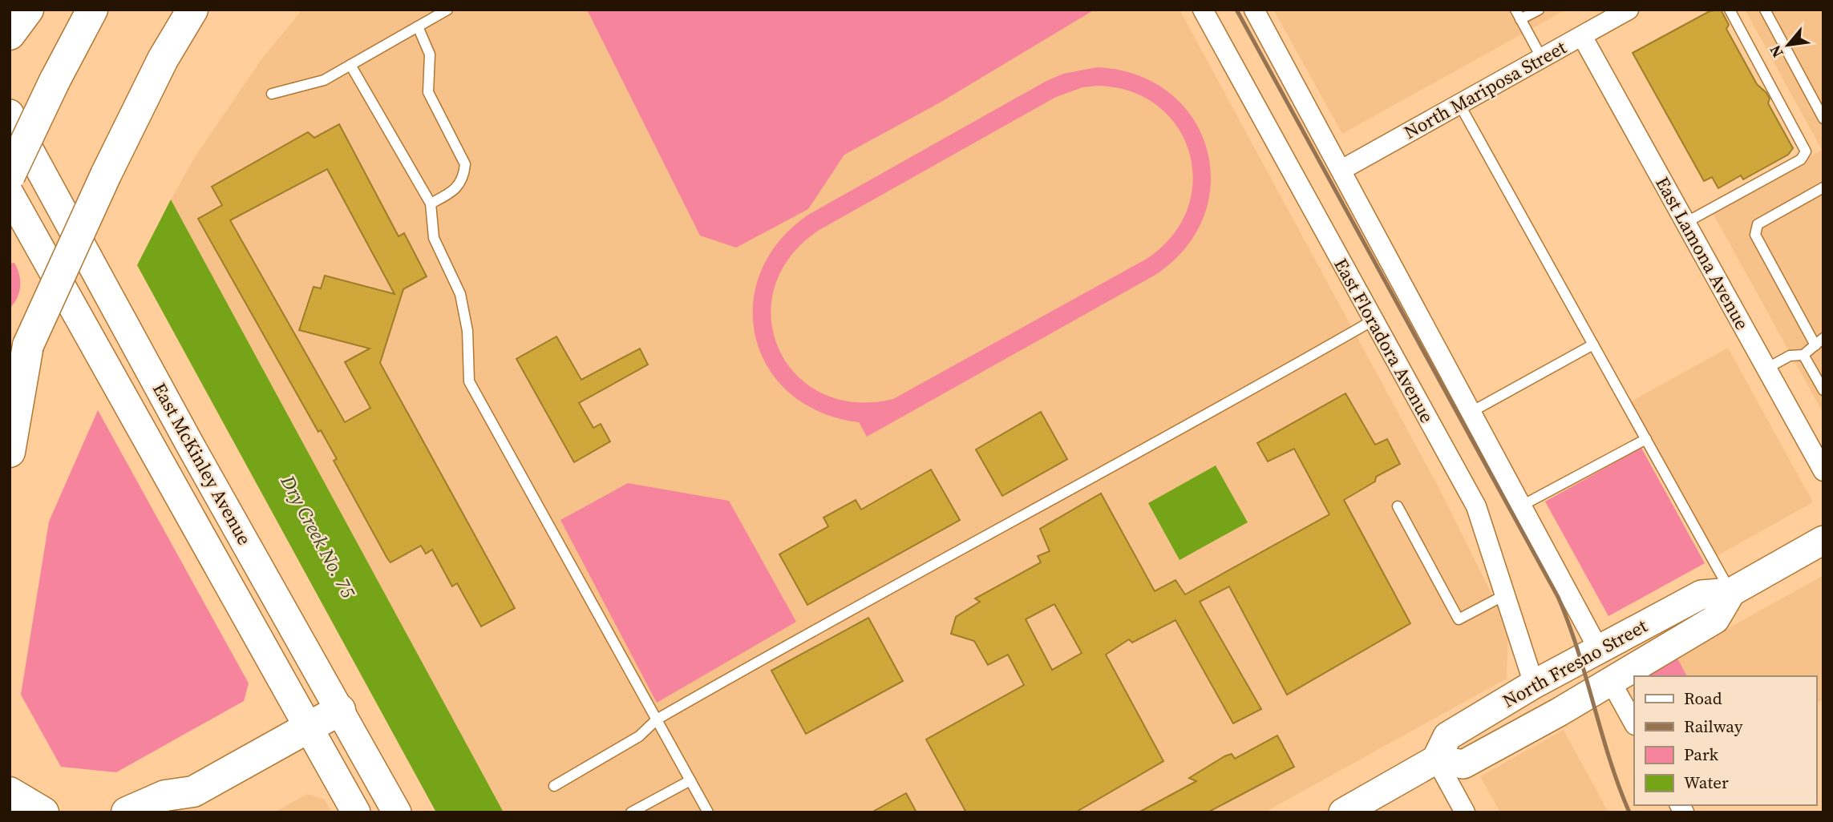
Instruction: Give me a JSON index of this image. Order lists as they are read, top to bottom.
{
  "streets": {
    "main road": ["East McKinley Avenue", "North Fresno Street"],
    "street": ["North Mariposa Street", "East Lamona Avenue", "East Floradora Avenue"]
  },
  "crossings": [
    ["North Mariposa Street", "East Lamona Avenue"],
    ["East Floradora Avenue", "North Fresno Street"]
  ],
  "water": ["Dry Creek No. 75"],
  "legend": [
    "Road",
    "Railway",
    "Park",
    "Water"
  ],
  "north": "bottom left"
}
